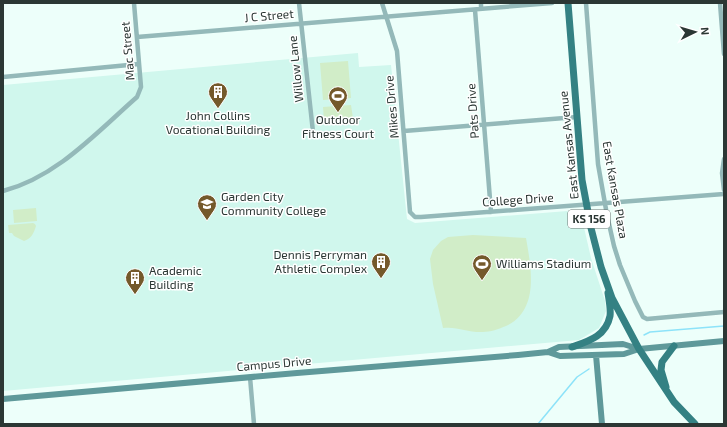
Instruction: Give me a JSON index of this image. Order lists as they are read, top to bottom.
{
  "streets": {
    "main road": ["East Kansas Avenue", "KS 156", "Campus Drive"],
    "street": [
      "J C Street",
      "Mac Street",
      "Willow Lane",
      "Mikes Drive",
      "Pats Drive",
      "East Kansas Plaza",
      "College Drive"
    ]
  },
  "crossings": [
    ["J C Street", "Mac Street"],
    ["J C Street", "Willow Lane"],
    ["J C Street", "Mikes Drive"],
    ["J C Street", "Pats Drive"],
    ["Mikes Drive", "College Drive"],
    ["Pats Drive", "College Drive"],
    ["East Kansas Avenue", "College Drive"],
    ["East Kansas Avenue", "Campus Drive"],
    ["East Kansas Plaza", "College Drive"]
  ],
  "places": {
    "building": ["John Collins Vocational Building", "Dennis Perryman Athletic Complex", "Academic Building"],
    "sports": ["Outdoor Fitness Court", "Williams Stadium"],
    "school or university": ["Garden City Community College"]
  },
  "north": "right"
}
